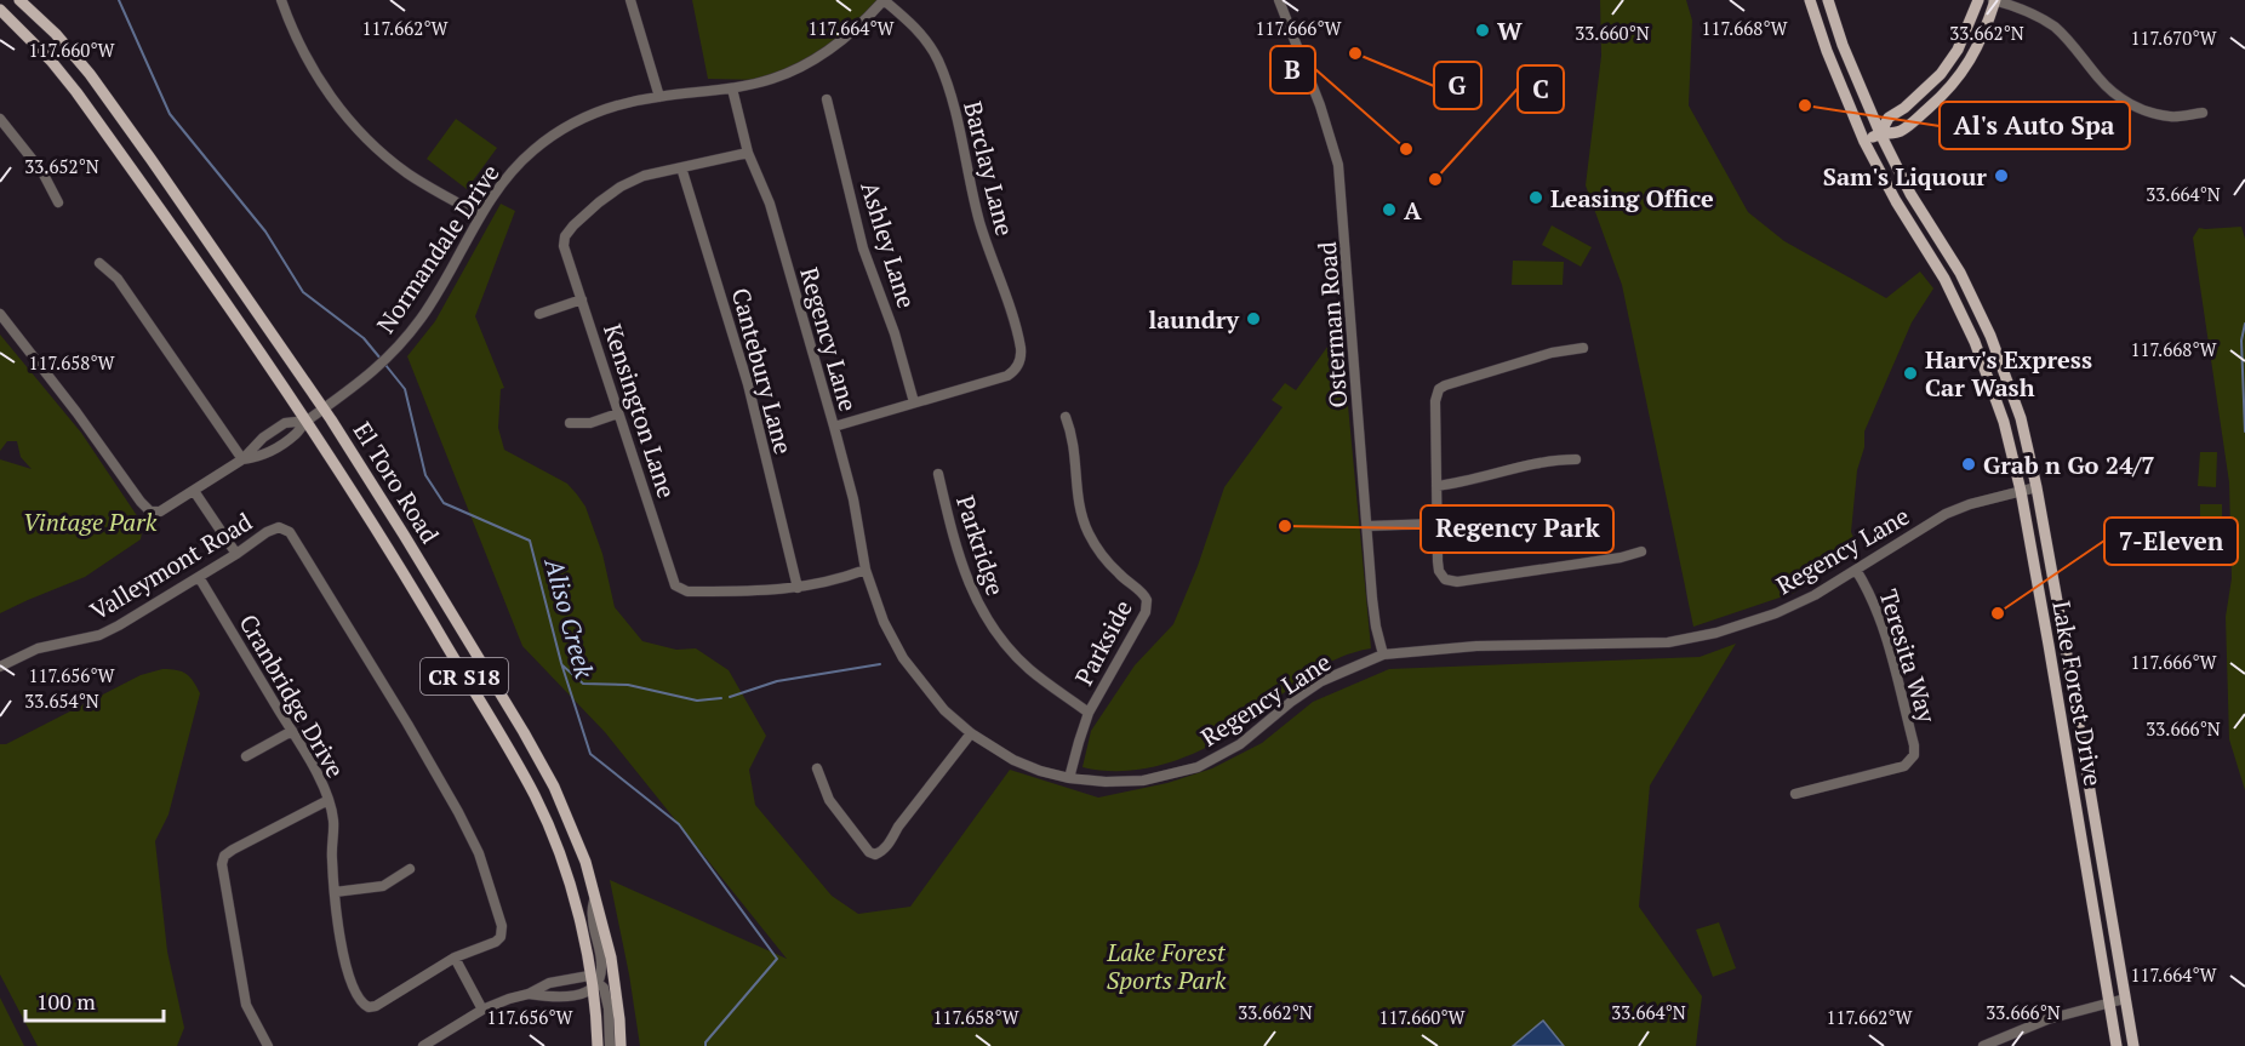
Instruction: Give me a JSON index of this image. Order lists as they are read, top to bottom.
{
  "streets": {
    "main road": ["El Toro Road", "CR S18", "Lake Forest Drive"],
    "street": [
      "Barclay Lane",
      "Ashley Lane",
      "Normandale Drive",
      "Osterman Road",
      "Regency Lane",
      "Cantebury Lane",
      "Kensington Lane",
      "Parkridge",
      "Valleymont Road",
      "Parkside",
      "Teresita Way",
      "Cranbridge Drive"
    ]
  },
  "crossings": [
    ["Barclay Lane", "Ashley Lane"],
    ["Barclay Lane", "Normandale Drive"],
    ["Normandale Drive", "Regency Lane"],
    ["Normandale Drive", "El Toro Road"],
    ["Osterman Road", "Regency Lane"],
    ["Regency Lane", "Parkside"],
    ["Regency Lane", "Teresita Way"],
    ["Regency Lane", "Lake Forest Drive"],
    ["Cantebury Lane", "Kensington Lane"],
    ["Parkridge", "Parkside"],
    ["Valleymont Road", "Cranbridge Drive"]
  ],
  "water": ["Aliso Creek"],
  "parks": ["Vintage Park", "Lake Forest Sports Park"],
  "places": [
    "W",
    "G",
    "Al's Auto Spa",
    "B",
    "Sam's Liquour",
    "C",
    "Leasing Office",
    "A",
    "laundry",
    "Harv's Express Car Wash",
    "Grab n Go 24/7",
    "Regency Park",
    "7-Eleven"
  ],
  "scale_bar": "100 m",
  "coordinates": [
    "117.662°W",
    "117.664°W",
    "117.666°W",
    "117.668°W",
    "33.660°N",
    "33.662°N",
    "117.670°W",
    "117.660°W",
    "33.652°N",
    "33.664°N",
    "117.658°W",
    "117.656°W",
    "33.654°N",
    "33.666°N"
  ]
}
